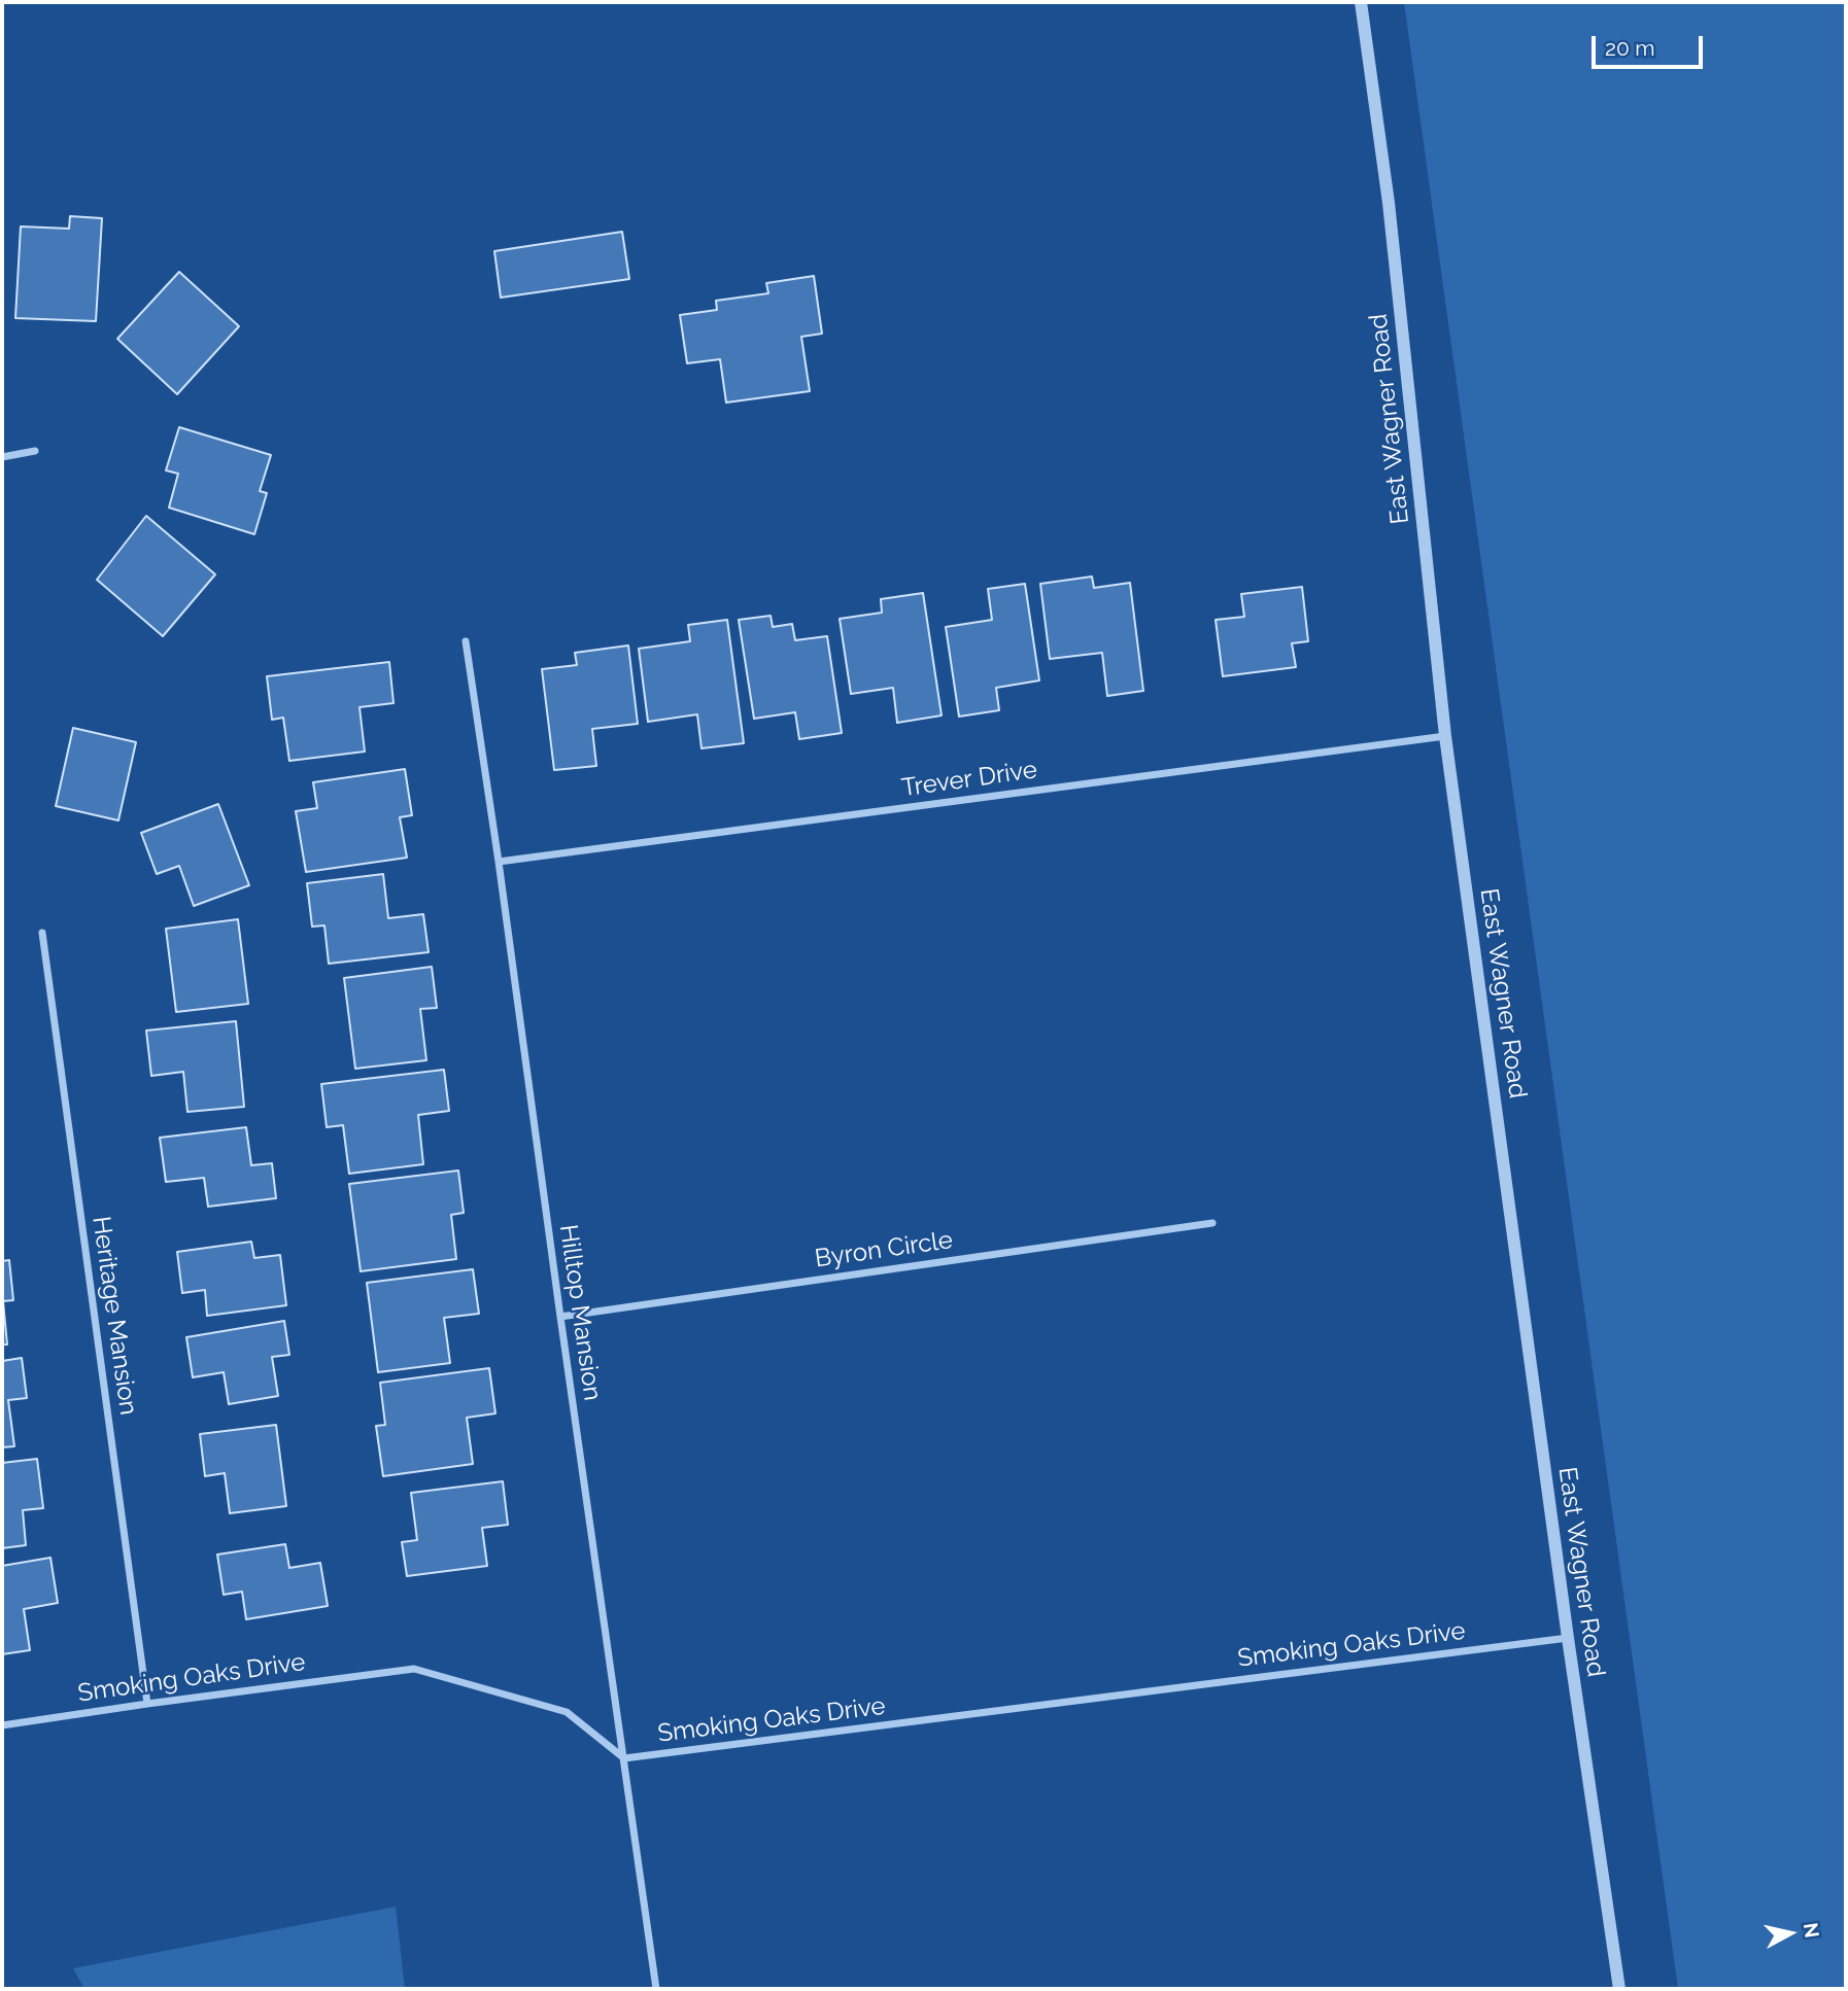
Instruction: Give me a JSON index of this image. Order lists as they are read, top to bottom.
{
  "streets": {
    "street": [
      "East Wagner Road",
      "Trever Drive",
      "Byron Circle",
      "Hilltop Mansion",
      "Heritage Mansion",
      "Smoking Oaks Drive"
    ]
  },
  "crossings": [
    ["East Wagner Road", "Trever Drive"],
    ["East Wagner Road", "Smoking Oaks Drive"],
    ["Trever Drive", "Hilltop Mansion"],
    ["Byron Circle", "Hilltop Mansion"],
    ["Hilltop Mansion", "Smoking Oaks Drive"],
    ["Heritage Mansion", "Smoking Oaks Drive"]
  ],
  "scale_bar": "20 m",
  "north": "right"
}
